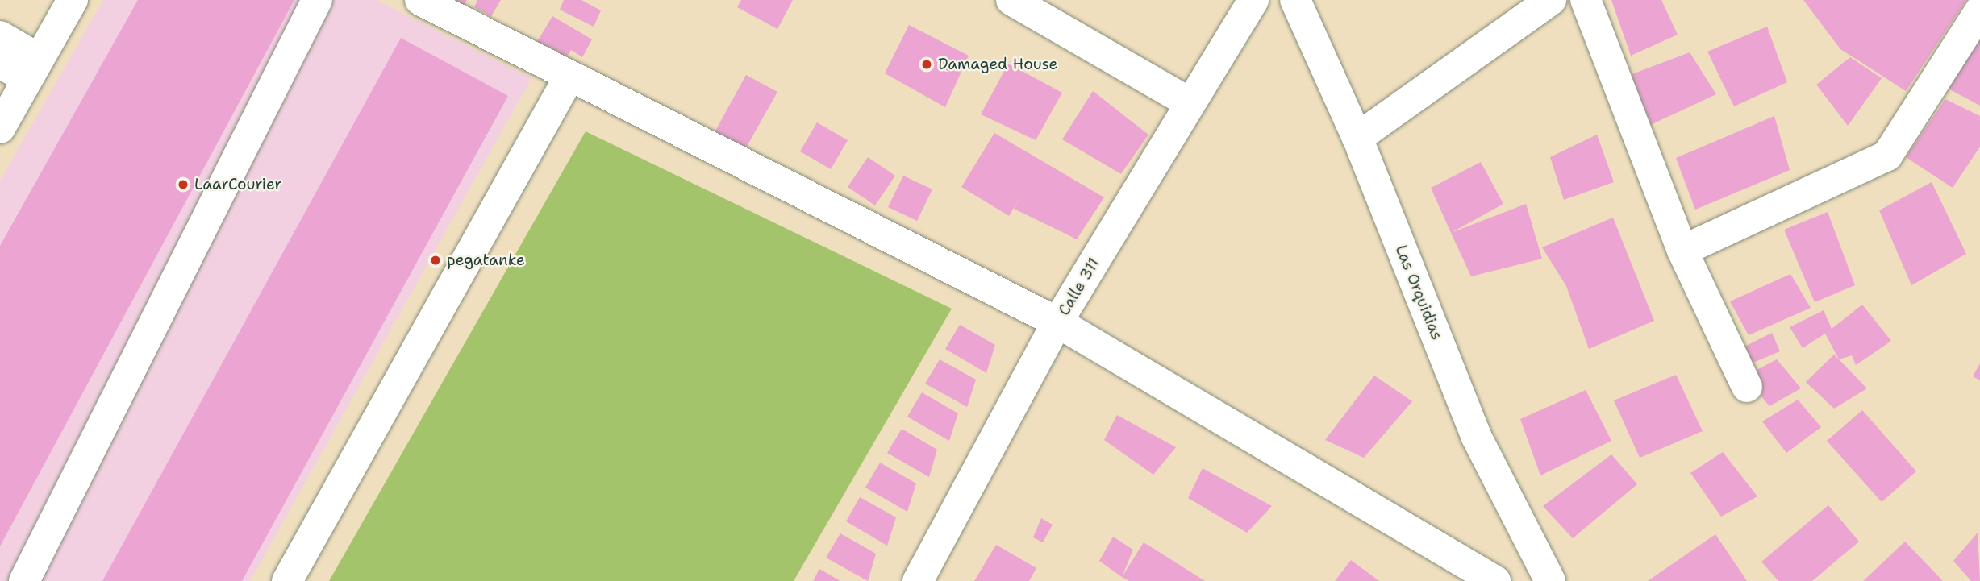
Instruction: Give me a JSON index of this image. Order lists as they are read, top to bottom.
{
  "streets": {
    "street": ["Calle 311", "Las Orquidias"]
  },
  "places": ["Damaged House", "LaarCourier", "pegatanke"]
}
